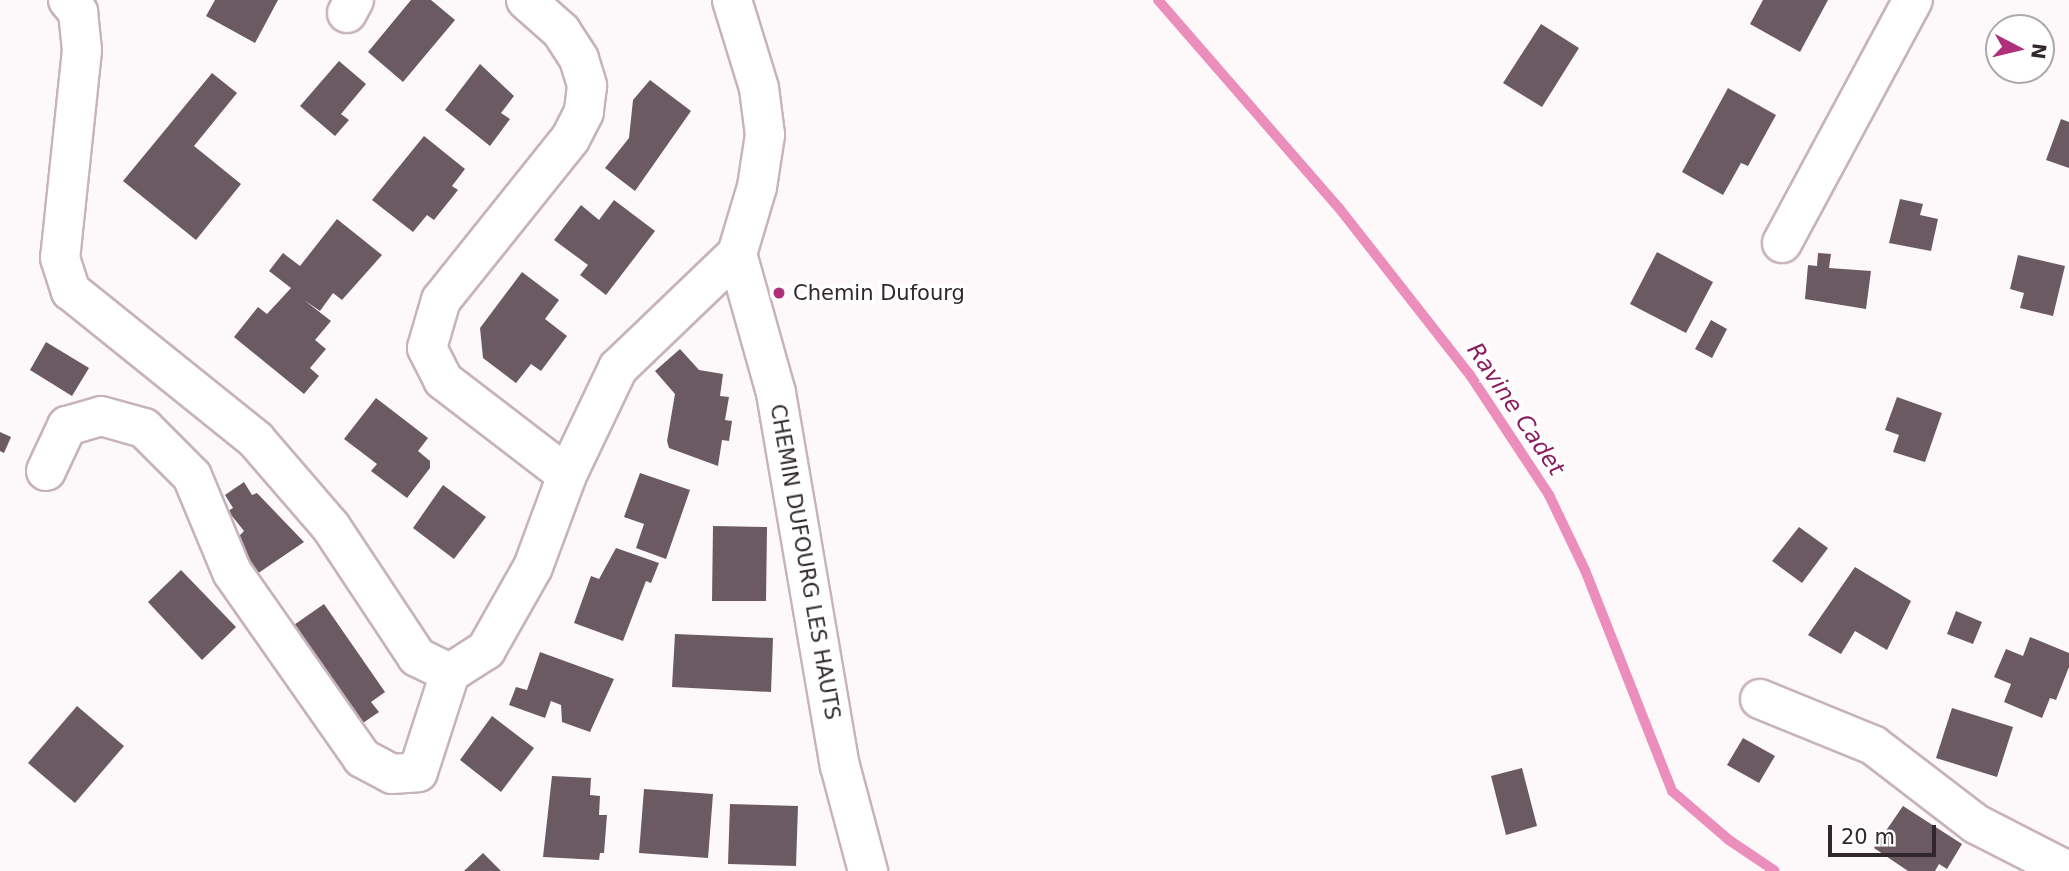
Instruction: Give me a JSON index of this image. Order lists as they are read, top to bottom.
{
  "streets": {
    "street": ["CHEMIN DUFOURG LES HAUTS"]
  },
  "water": ["Ravine Cadet"],
  "places": ["Chemin Dufourg"],
  "scale_bar": "20 m",
  "north": "right"
}
